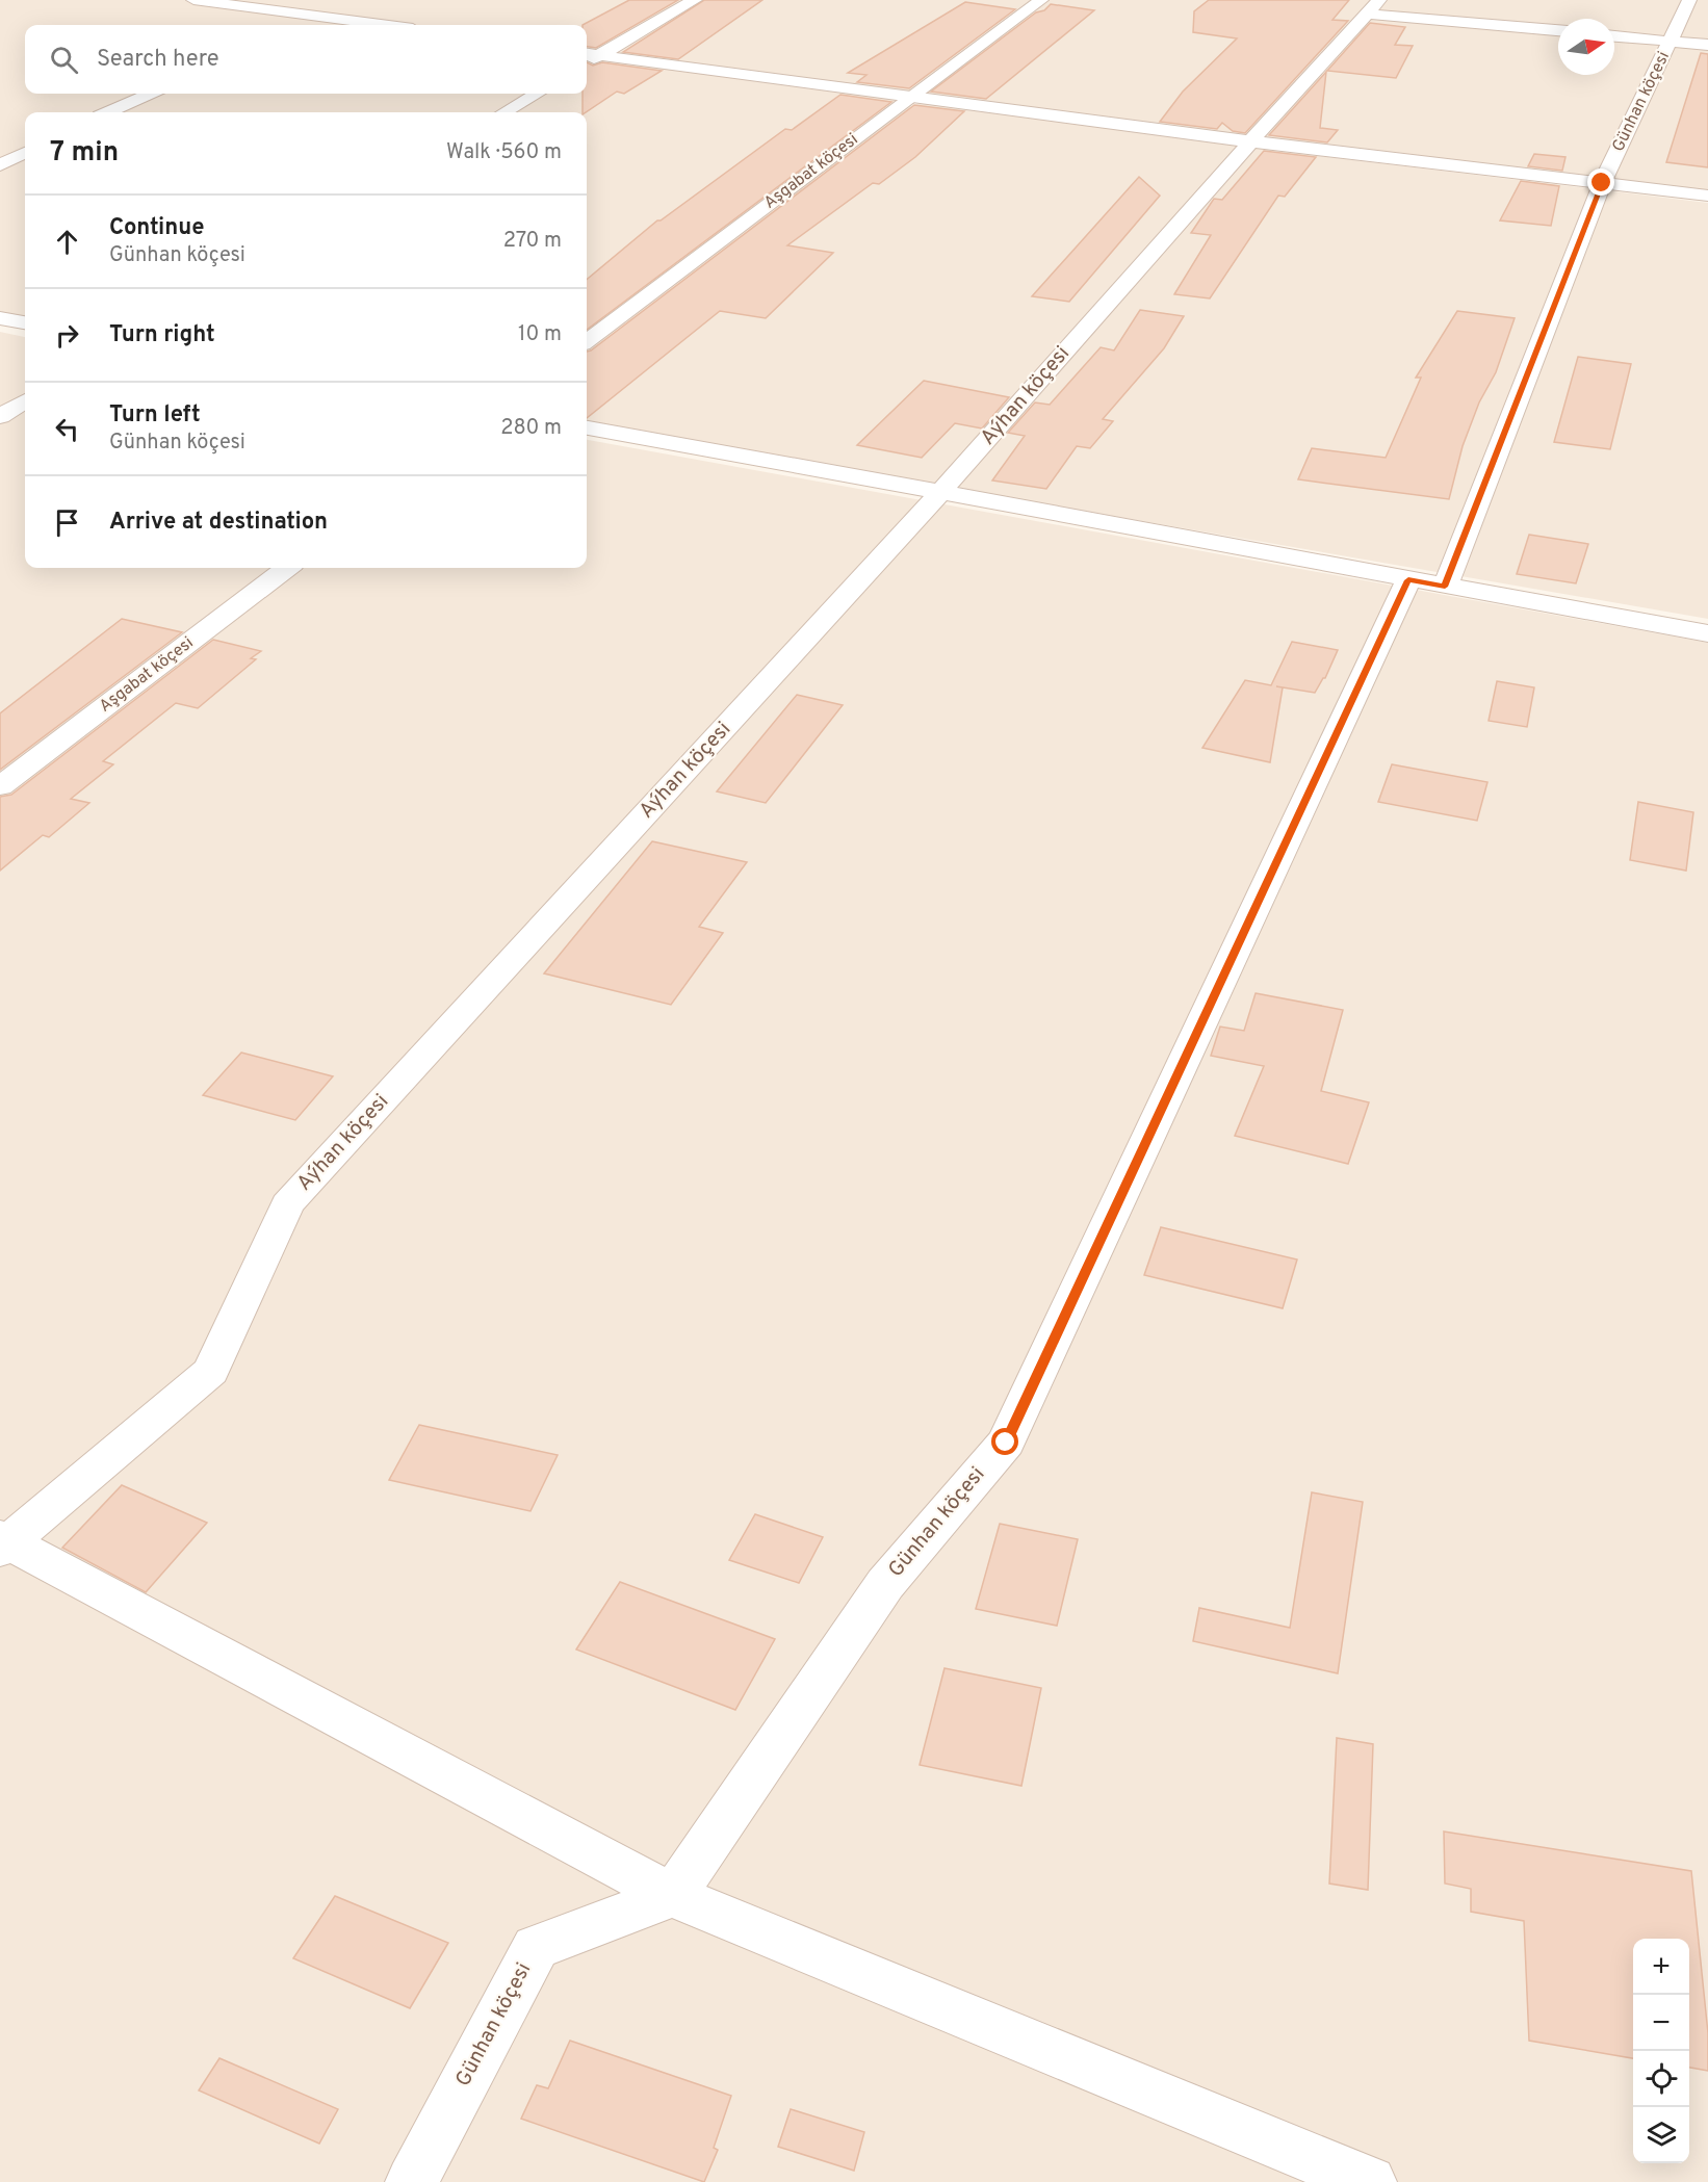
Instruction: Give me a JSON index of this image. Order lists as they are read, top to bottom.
{
  "streets": {
    "street": ["Günhan köçesi", "Aşgabat köçesi", "Aýhan köçesi"]
  },
  "north": "right",
  "page": {
    "search": "Search here",
    "heading": ["7 min", "Walk · 560 m"],
    "list": [
      ["Continue", "Günhan köçesi", "270 m"],
      ["Turn right", "10 m"],
      ["Turn left", "Günhan köçesi", "280 m"],
      "Arrive at destination"
    ],
    "map_buttons": ["+", "−"]
  }
}
